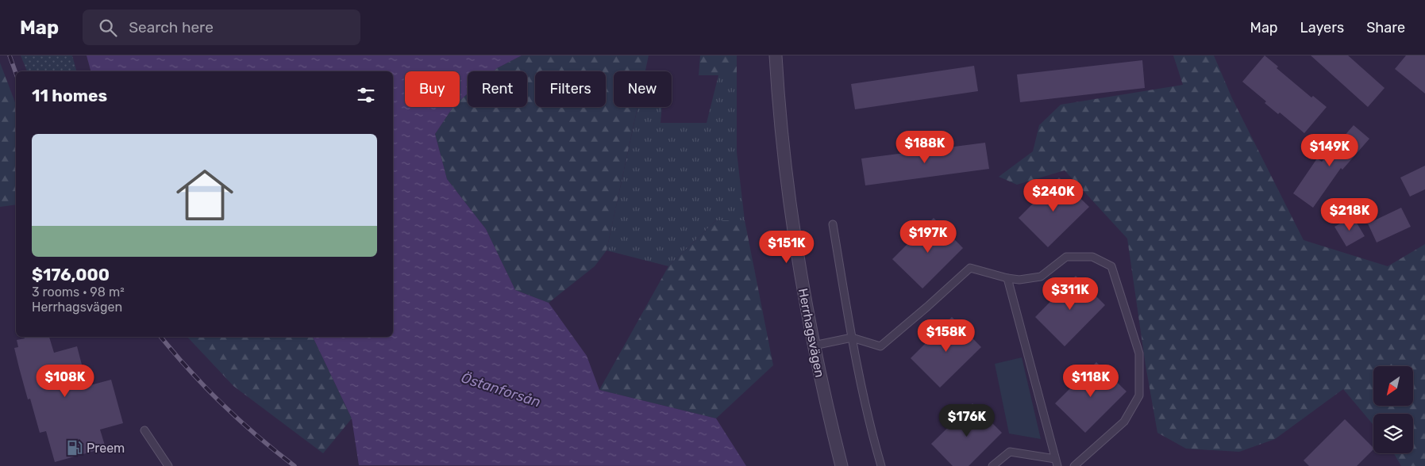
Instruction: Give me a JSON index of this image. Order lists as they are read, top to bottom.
{
  "streets": {
    "street": ["Herrhagsvägen"]
  },
  "water": ["Östanforsån"],
  "places": {
    "fuel station": ["Preem"]
  },
  "north": "bottom left",
  "page": {
    "header": "Map",
    "search": "Search here",
    "nav": ["Map", "Layers", "Share"],
    "chip": [
      "Buy",
      "Rent",
      "Filters",
      "New"
    ],
    "heading": "11 homes",
    "list": [
      {
        "name": "$176,000",
        "note": "3 rooms · 98 m² · Herrhagsvägen"
      }
    ],
    "price": [
      "$188K",
      "$149K",
      "$240K",
      "$218K",
      "$197K",
      "$151K",
      "$311K",
      "$158K",
      "$108K",
      "$118K",
      "$176K"
    ]
  }
}
